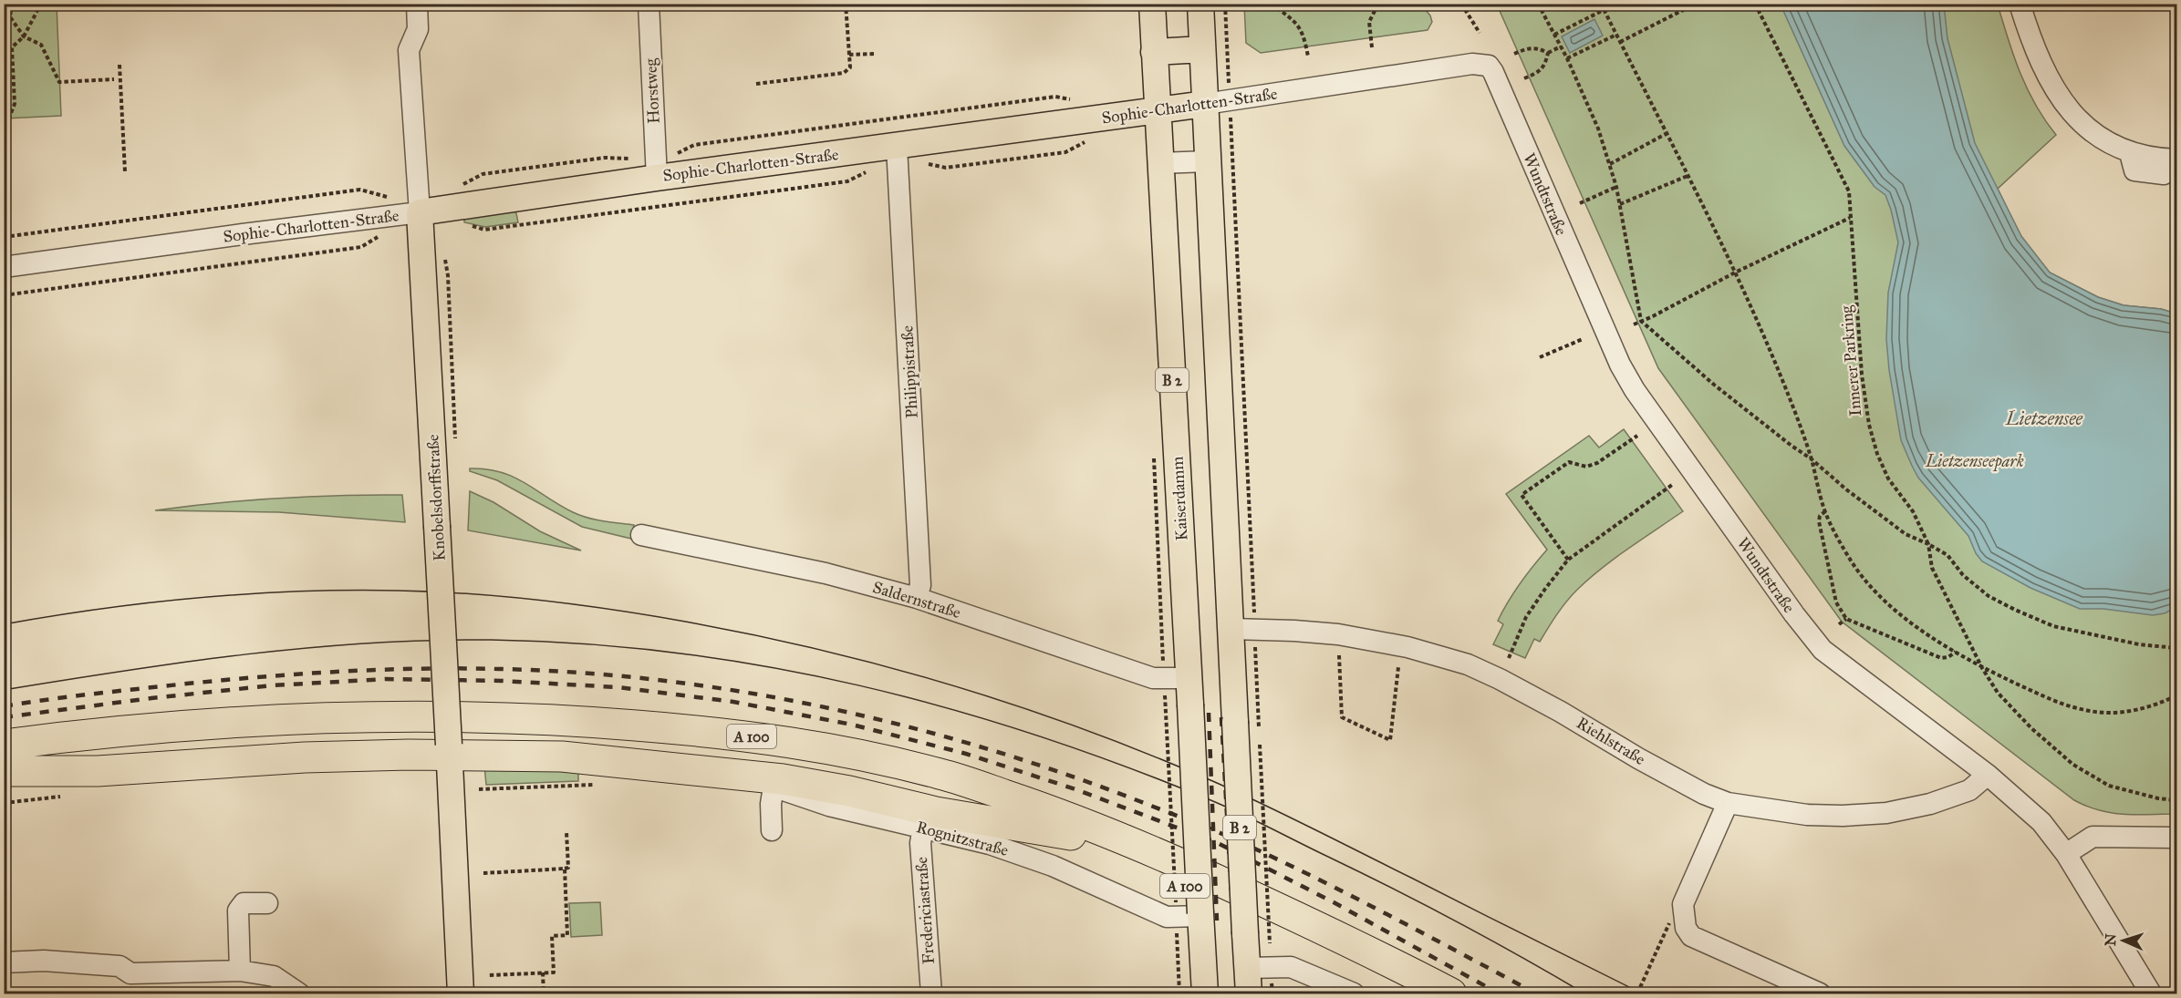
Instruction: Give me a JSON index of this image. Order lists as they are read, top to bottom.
{
  "streets": {
    "highway": ["A 100"],
    "main road": [
      "Sophie-Charlotten-Straße",
      "B 2",
      "Knobelsdorffstraße",
      "Kaiserdamm"
    ],
    "street": [
      "Horstweg",
      "Wundtstraße",
      "Philippistraße",
      "Saldernstraße",
      "Riehlstraße",
      "Rognitzstraße",
      "Fredericiastraße"
    ],
    "path": ["Innerer Parkring"]
  },
  "crossings": [
    ["Horstweg", "Sophie-Charlotten-Straße"],
    ["Sophie-Charlotten-Straße", "Wundtstraße"],
    ["Sophie-Charlotten-Straße", "Philippistraße"],
    ["Sophie-Charlotten-Straße", "B 2"],
    ["Sophie-Charlotten-Straße", "Knobelsdorffstraße"],
    ["Sophie-Charlotten-Straße", "Kaiserdamm"],
    ["Wundtstraße", "Riehlstraße"],
    ["Philippistraße", "Saldernstraße"],
    ["B 2", "Riehlstraße"],
    ["Kaiserdamm", "Saldernstraße"],
    ["Kaiserdamm", "Rognitzstraße"],
    ["Rognitzstraße", "Fredericiastraße"]
  ],
  "water": ["Lietzensee"],
  "parks": ["Lietzenseepark"],
  "north": "left"
}
